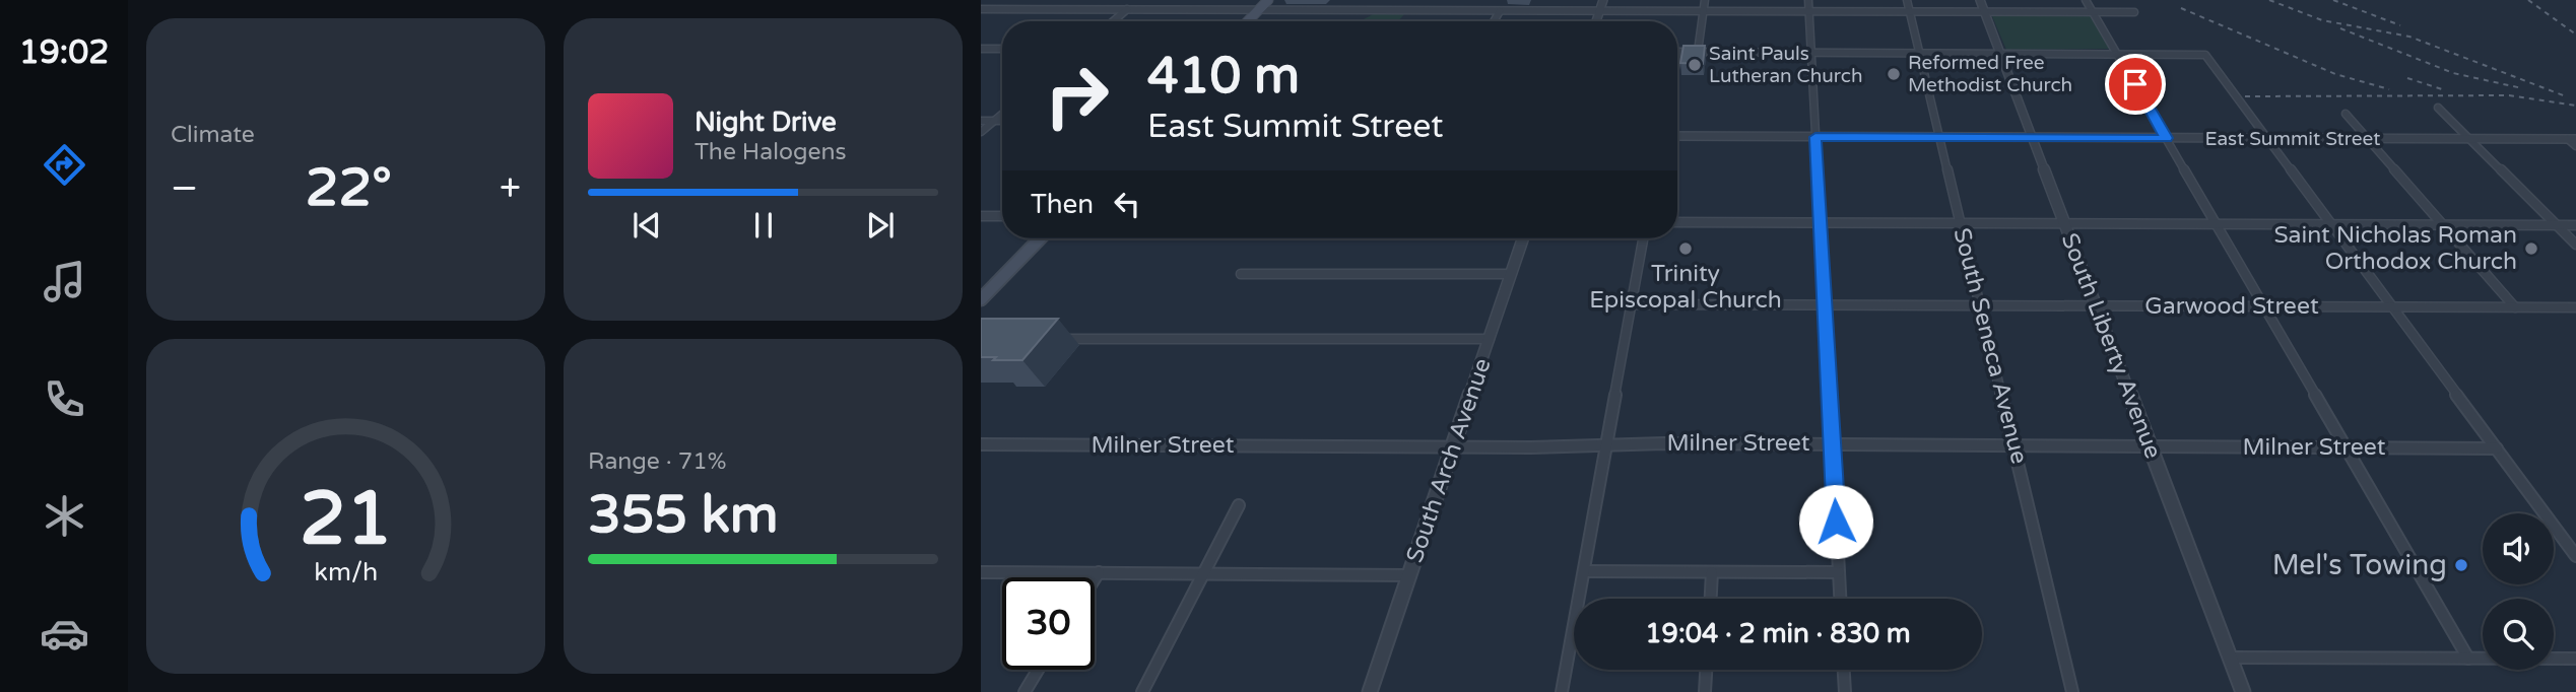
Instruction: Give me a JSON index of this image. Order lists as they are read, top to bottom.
{
  "streets": {
    "street": [
      "East Summit Street",
      "Garwood Street",
      "South Seneca Avenue",
      "South Liberty Avenue",
      "Milner Street",
      "South Arch Avenue"
    ]
  },
  "crossings": [
    ["East Summit Street", "South Seneca Avenue"],
    ["East Summit Street", "South Liberty Avenue"],
    ["Garwood Street", "South Seneca Avenue"],
    ["Garwood Street", "South Liberty Avenue"],
    ["South Seneca Avenue", "Milner Street"],
    ["South Liberty Avenue", "Milner Street"],
    ["Milner Street", "South Arch Avenue"]
  ],
  "places": [
    "Saint Pauls Lutheran Church",
    "Reformed Free Methodist Church",
    "Trinity Episcopal Church",
    "Saint Nicholas Roman Orthodox Church",
    "Mel's Towing"
  ],
  "page": {
    "tabs": "19:02",
    "tile": [
      "Climate",
      ["Range · 71%", "355 km"]
    ],
    "turn": ["410 m", "East Summit Street"],
    "song": ["Night Drive", "The Halogens"],
    "heat": ["−", "22°", "+"],
    "then": "Then",
    "limit": "30",
    "trip": "19:04 · 2 min · 830 m",
    "gauge": ["21", "km/h"]
  }
}
